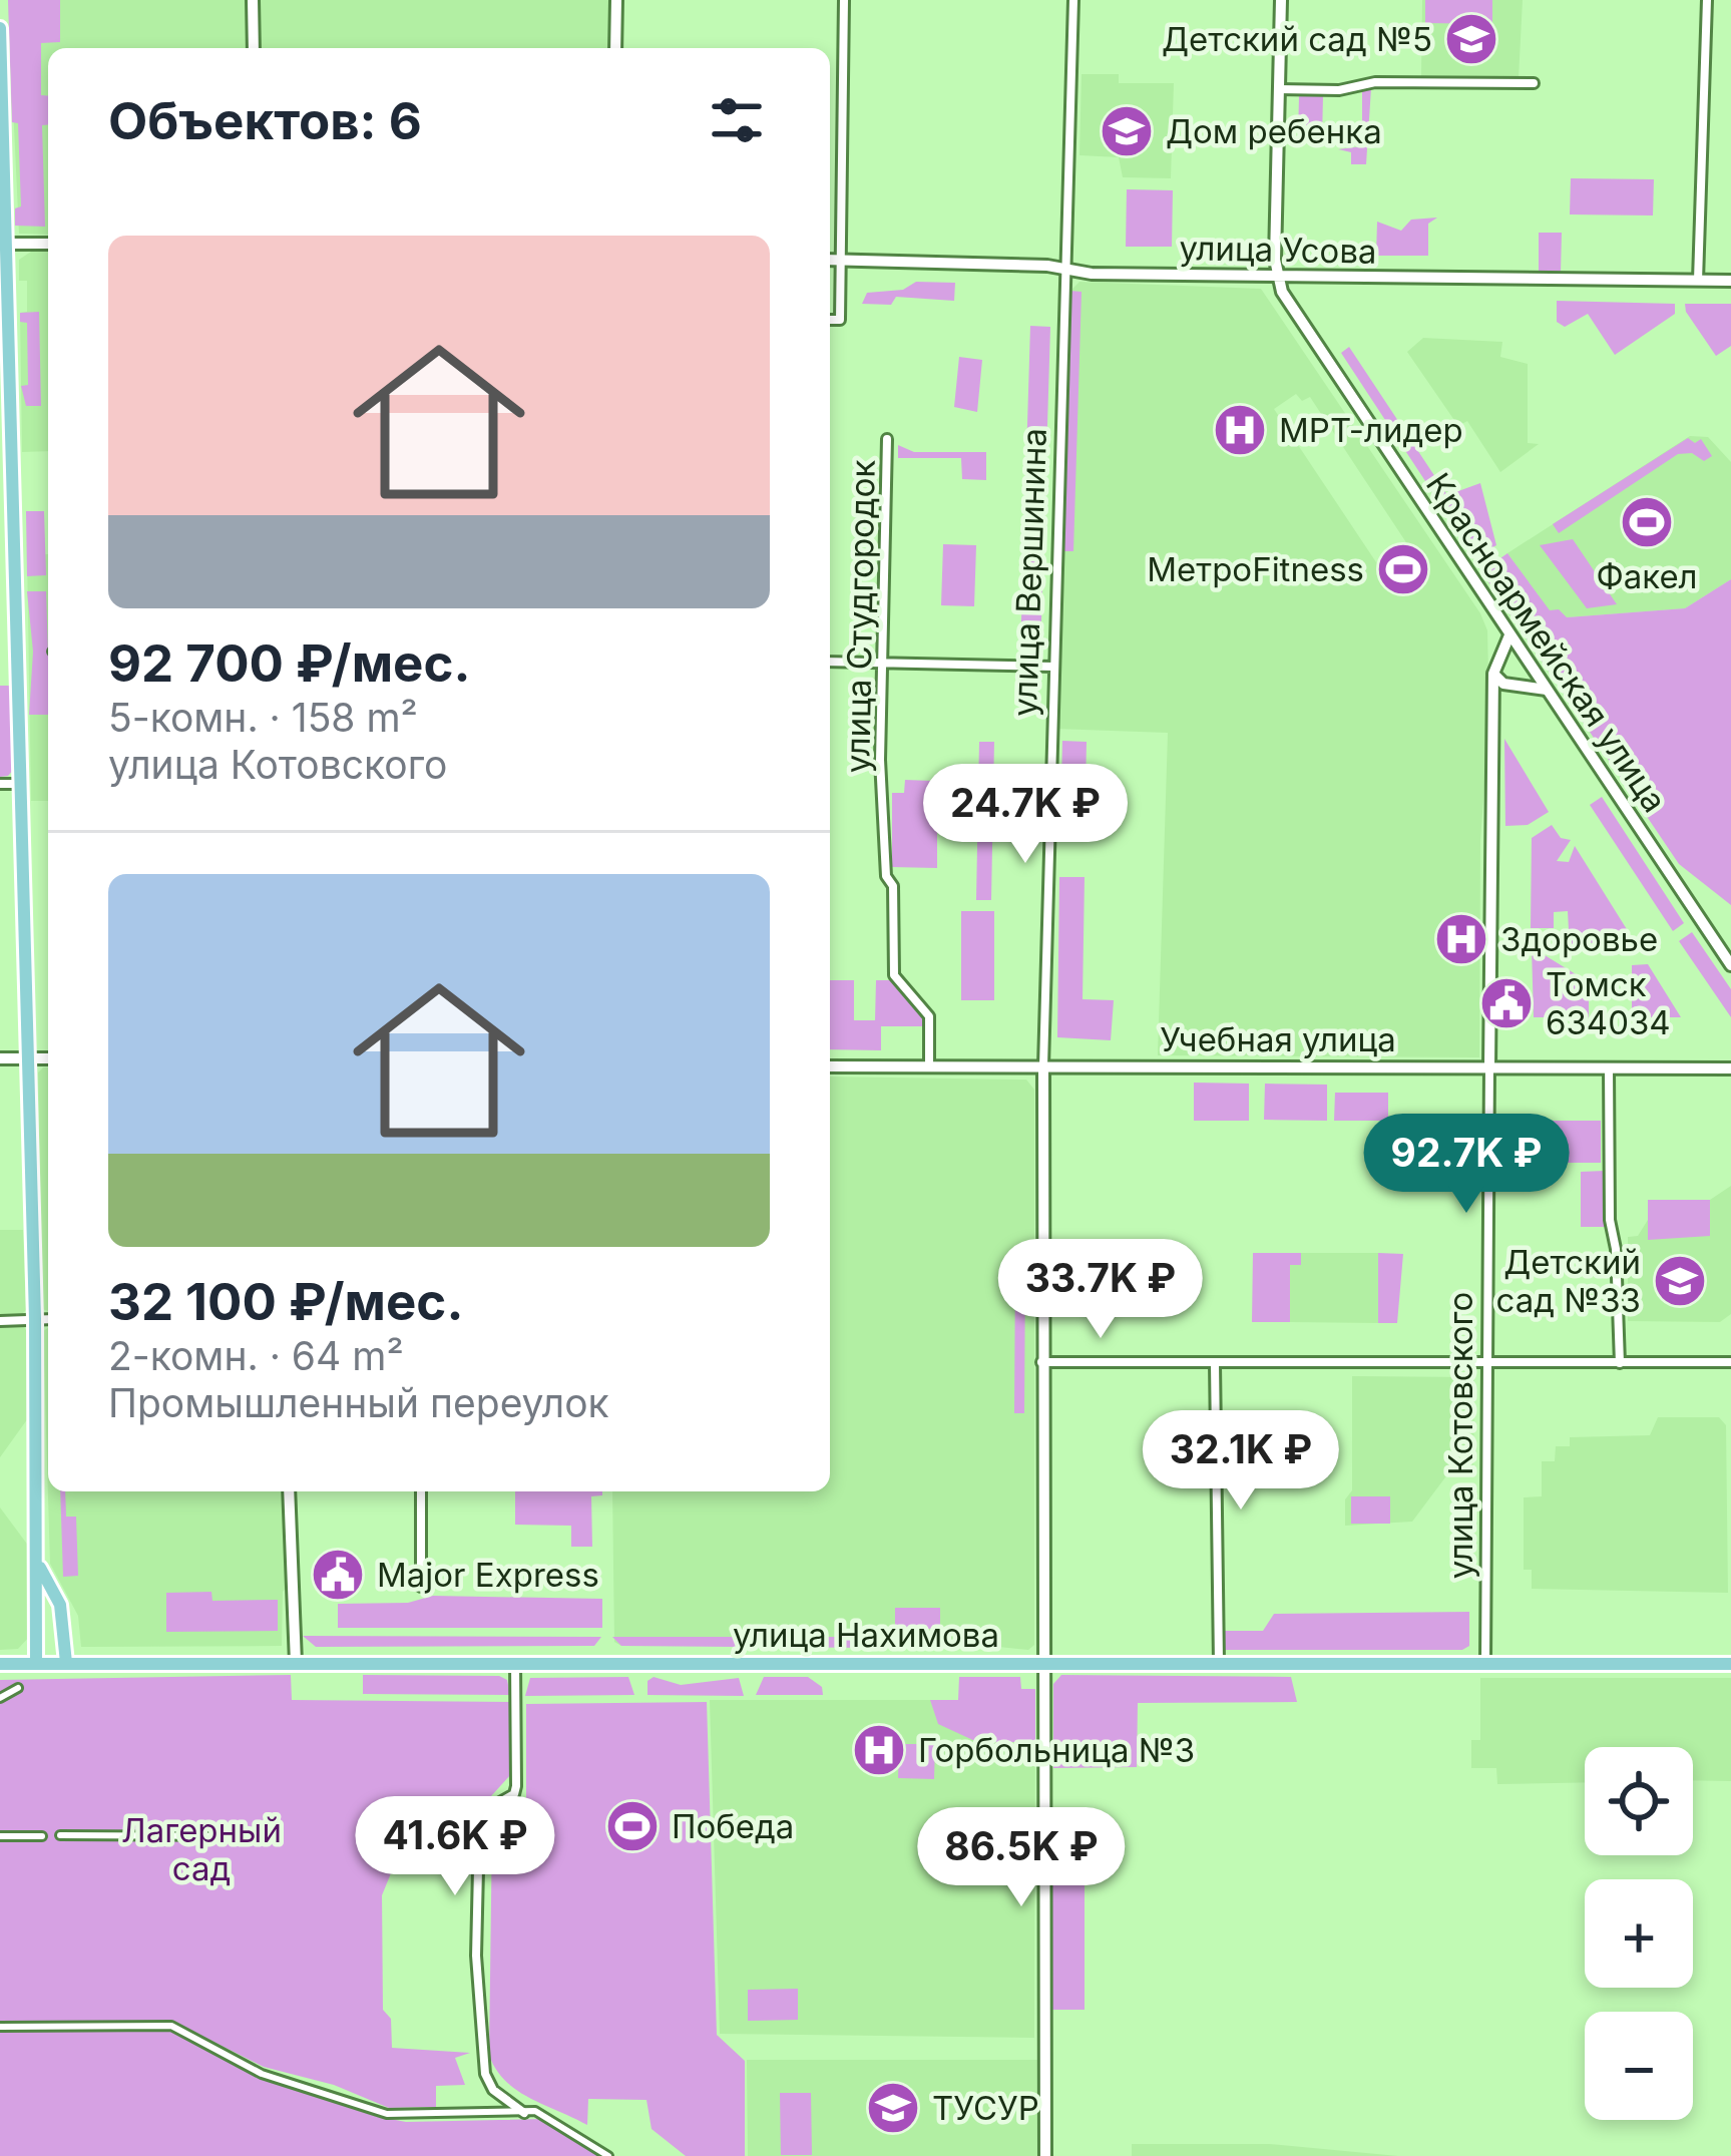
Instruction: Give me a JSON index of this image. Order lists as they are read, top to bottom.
{
  "streets": {
    "main road": [
      "улица Усова",
      "улица Вершинина",
      "Красноармейская улица",
      "Учебная улица",
      "улица Котовского",
      "улица Нахимова"
    ],
    "street": ["улица Студгородок"]
  },
  "crossings": [
    ["улица Усова", "улица Вершинина"],
    ["улица Усова", "Красноармейская улица"],
    ["улица Вершинина", "Учебная улица"],
    ["улица Вершинина", "улица Нахимова"],
    ["улица Студгородок", "Учебная улица"],
    ["Красноармейская улица", "улица Котовского"],
    ["Учебная улица", "улица Котовского"],
    ["улица Котовского", "улица Нахимова"]
  ],
  "parks": ["Лагерный сад"],
  "places": {
    "school or university": [
      "Детский сад №5",
      "Дом ребенка",
      "Детский сад №33",
      "ТУСУР"
    ],
    "hospital": ["МРТ-лидер", "Здоровье", "Горбольница №3"],
    "sports": ["Факел", "МетроFitness", "Победа"],
    "public building": ["Томск 634034", "Major Express"]
  },
  "page": {
    "heading": "Объектов: 6",
    "list": [
      {
        "name": "92 700 ₽/мес.",
        "note": "5-комн. · 158 m² · улица Котовского"
      },
      {
        "name": "32 100 ₽/мес.",
        "note": "2-комн. · 64 m² · Промышленный переулок"
      }
    ],
    "price": [
      "24.7K ₽",
      "92.7K ₽",
      "33.7K ₽",
      "32.1K ₽",
      "41.6K ₽",
      "86.5K ₽"
    ],
    "map_buttons": ["+", "−"]
  }
}
